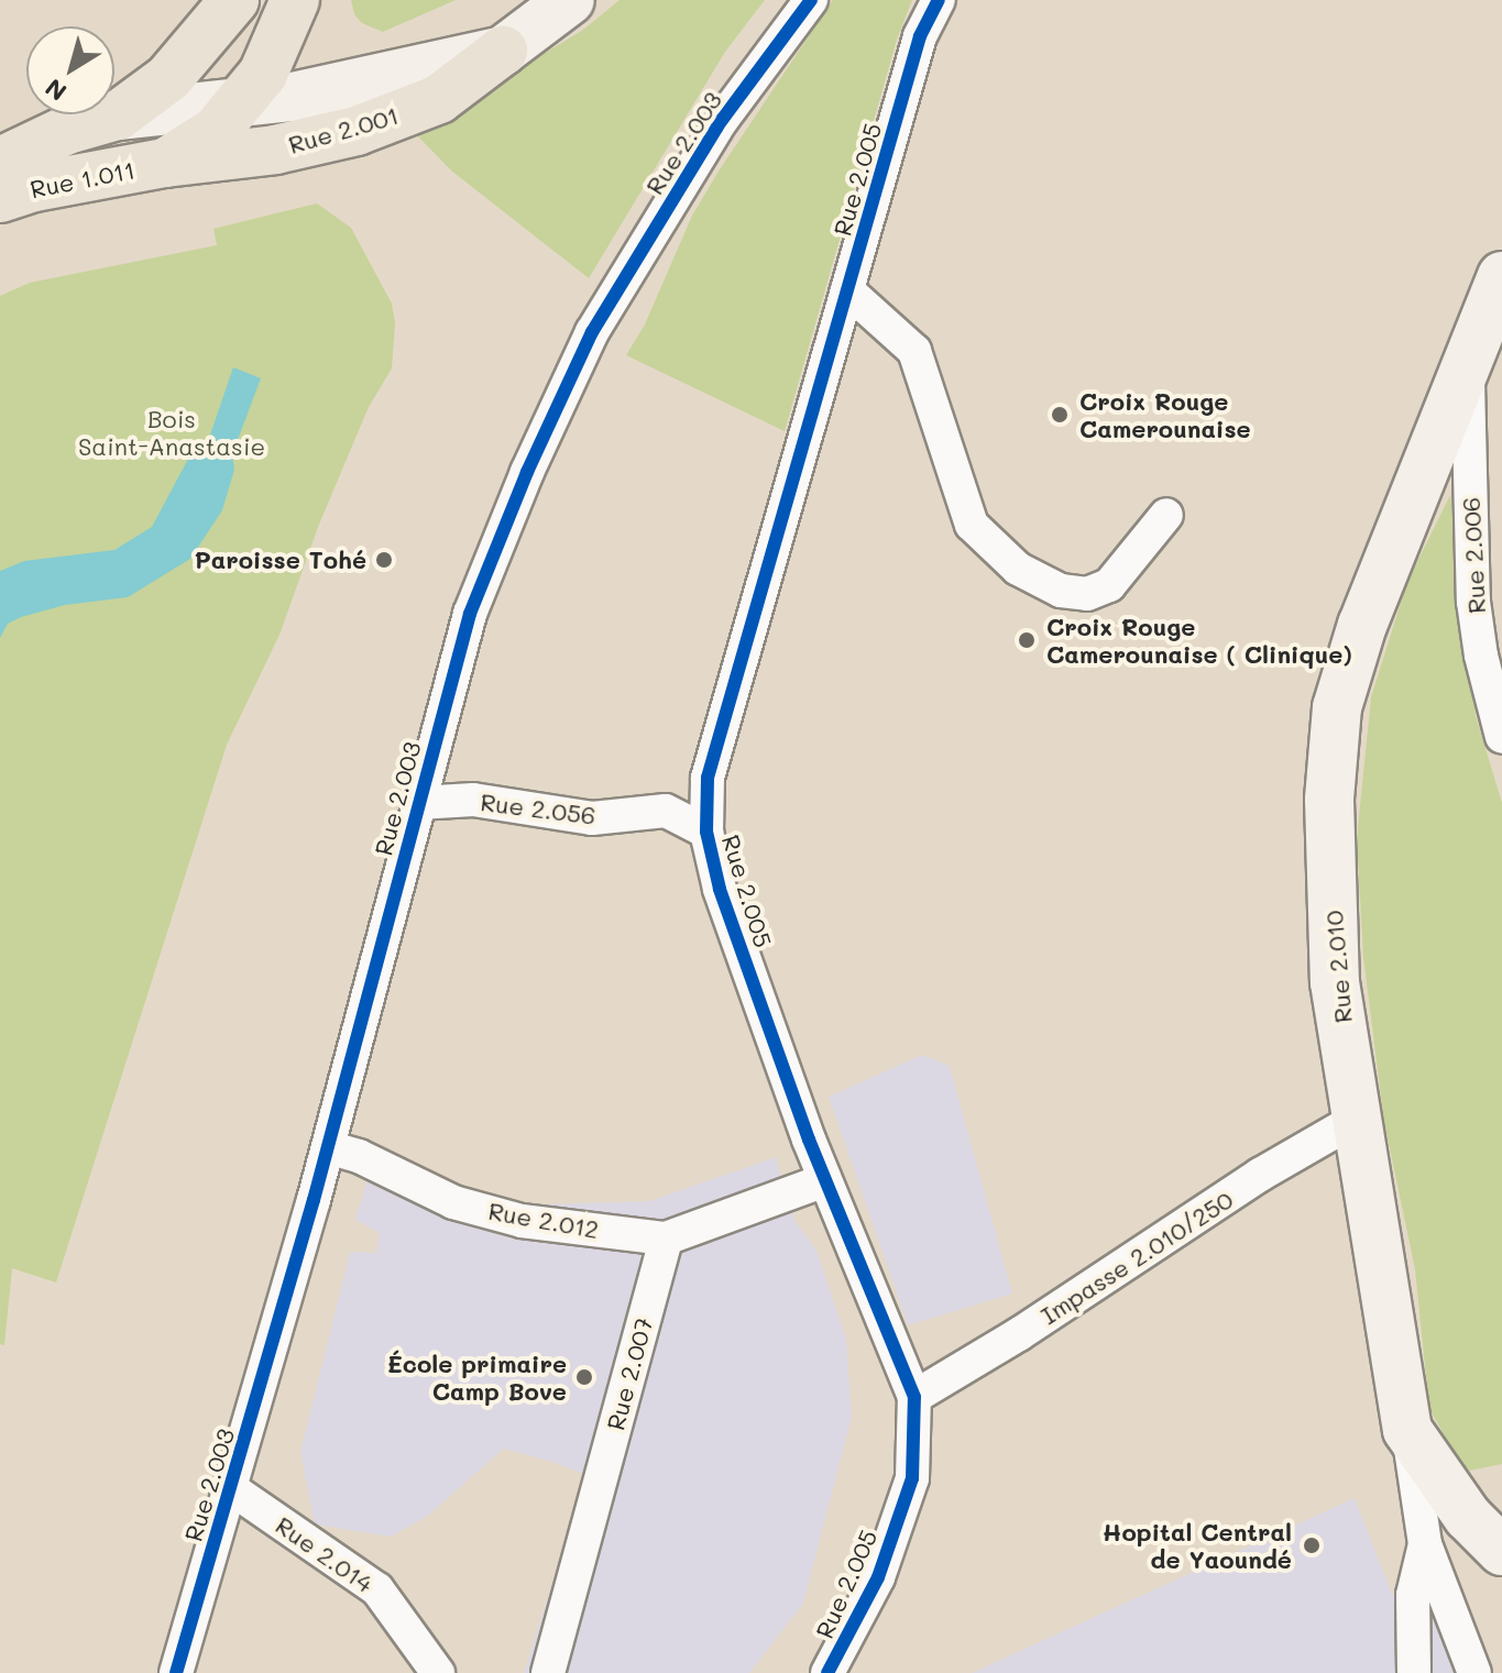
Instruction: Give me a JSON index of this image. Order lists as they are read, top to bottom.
{
  "streets": {
    "main road": ["Rue 2.001", "Rue 1.011", "Rue 2.010"],
    "street": [
      "Rue 2.003",
      "Rue 2.005",
      "Rue 2.006",
      "Rue 2.056",
      "Rue 2.012",
      "Impasse 2.010/250",
      "Rue 2.007",
      "Rue 2.014"
    ]
  },
  "crossings": [
    ["Rue 2.001", "Rue 1.011"],
    ["Rue 2.003", "Rue 2.056"],
    ["Rue 2.003", "Rue 2.012"],
    ["Rue 2.003", "Rue 2.014"],
    ["Rue 2.005", "Rue 2.056"],
    ["Rue 2.005", "Impasse 2.010/250"],
    ["Rue 2.006", "Rue 2.010"],
    ["Rue 2.010", "Impasse 2.010/250"],
    ["Rue 2.012", "Rue 2.007"]
  ],
  "parks": ["Bois Saint-Anastasie"],
  "places": [
    "Croix Rouge Camerounaise",
    "Paroisse Tohé",
    "Croix Rouge Camerounaise ( Clinique)",
    "École primaire Camp Bove",
    "Hopital Central de Yaoundé"
  ],
  "north": "bottom left"
}
